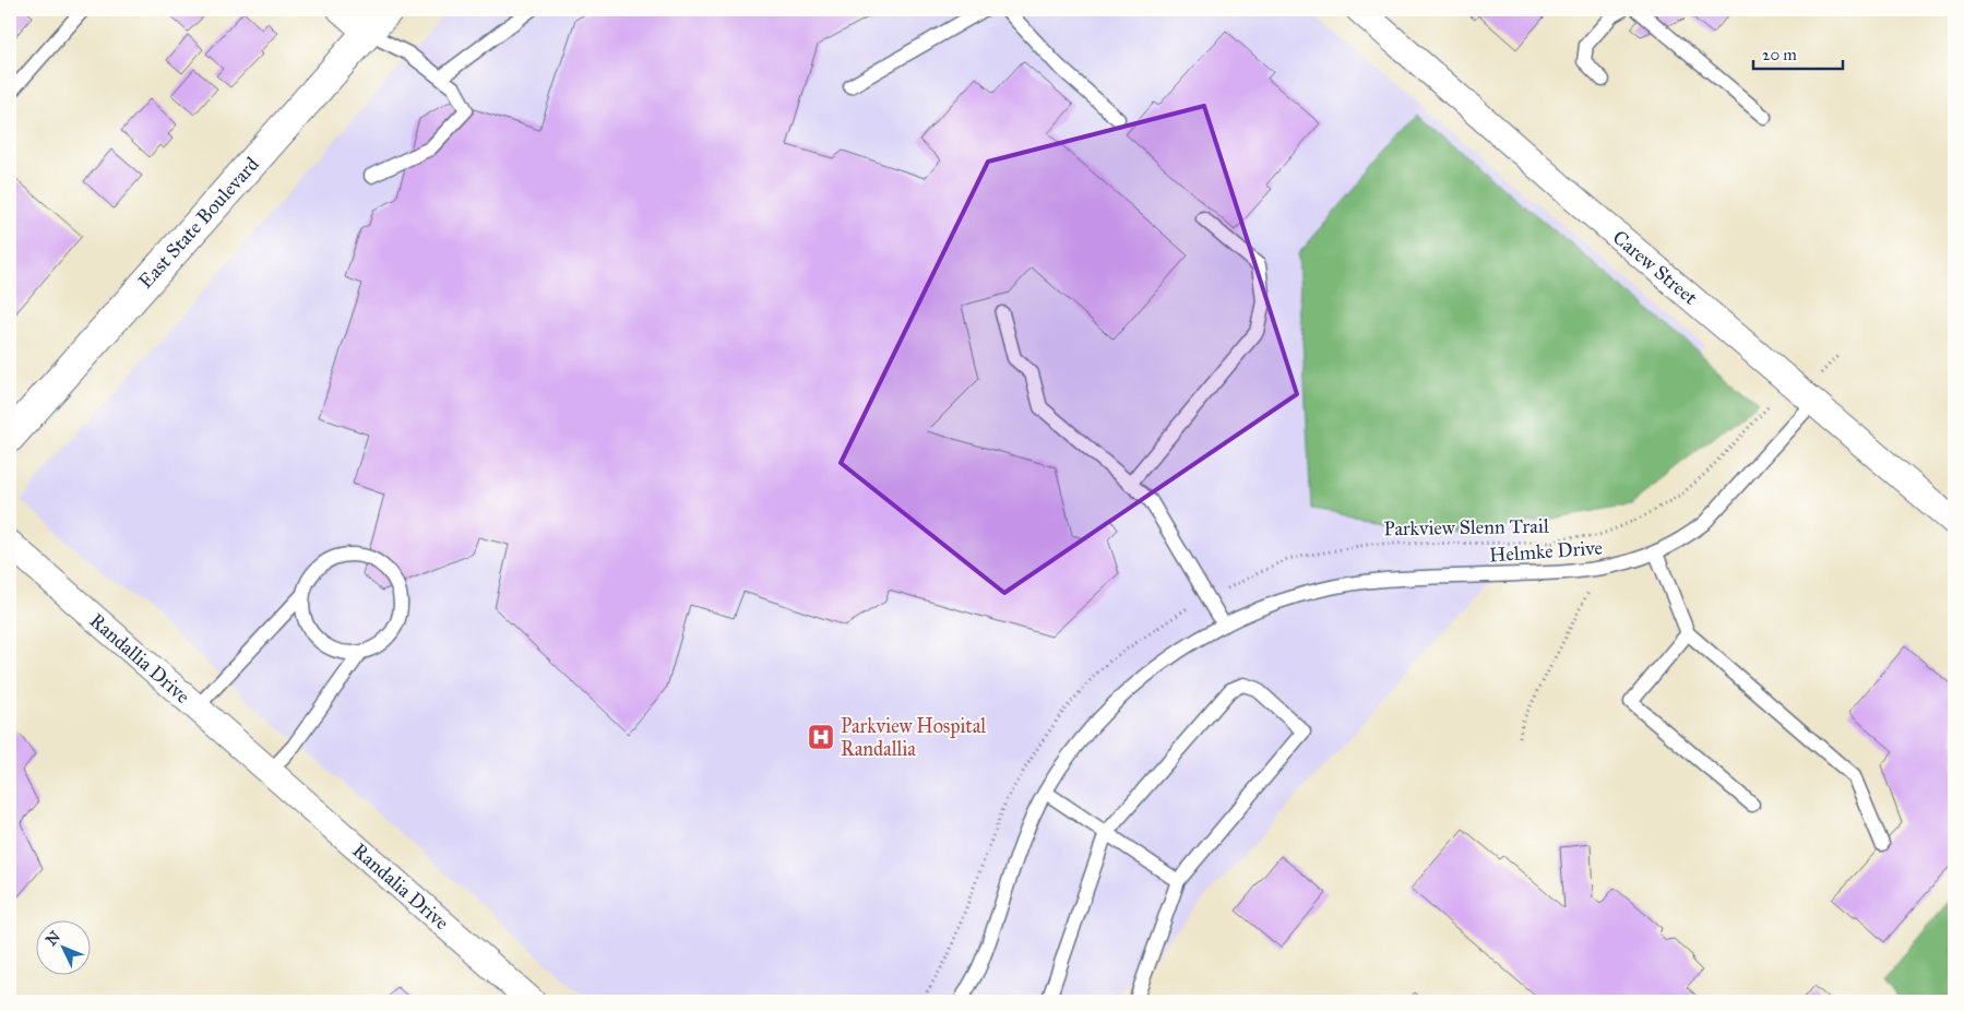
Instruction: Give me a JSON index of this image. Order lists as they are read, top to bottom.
{
  "streets": {
    "main road": ["East State Boulevard"],
    "street": ["Carew Street", "Randallia Drive", "Randalia Drive"],
    "lane": ["Helmke Drive"],
    "path": ["Parkview Slenn Trail"]
  },
  "crossings": [
    ["Carew Street", "Parkview Slenn Trail"],
    ["Carew Street", "Helmke Drive"],
    ["Parkview Slenn Trail", "Helmke Drive"],
    ["Randallia Drive", "Randalia Drive"]
  ],
  "places": {
    "hospital": ["Parkview Hospital Randallia"]
  },
  "scale_bar": "20 m",
  "north": "top left"
}
